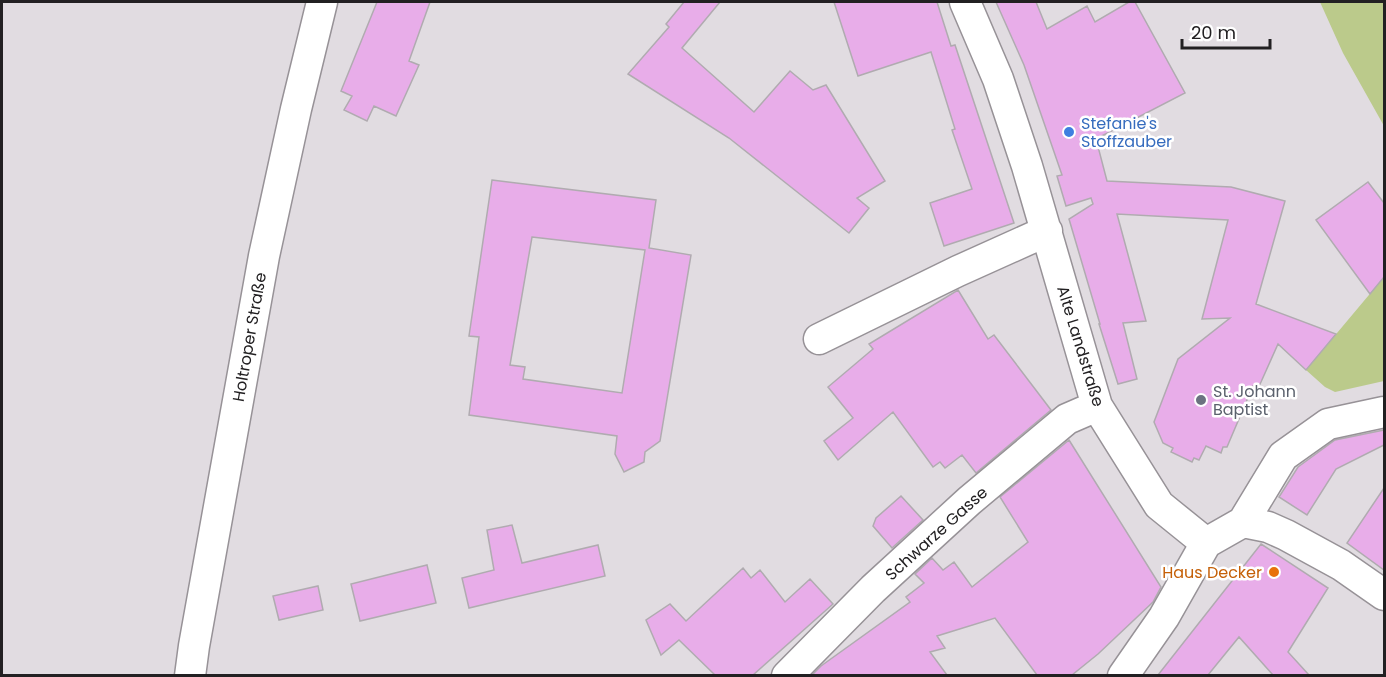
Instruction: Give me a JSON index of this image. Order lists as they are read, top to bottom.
{
  "streets": {
    "street": ["Holtroper Straße", "Alte Landstraße", "Schwarze Gasse"]
  },
  "crossings": [
    ["Alte Landstraße", "Schwarze Gasse"]
  ],
  "places": ["Stefanie's Stoffzauber", "St. Johann Baptist", "Haus Decker"],
  "scale_bar": "20 m"
}
